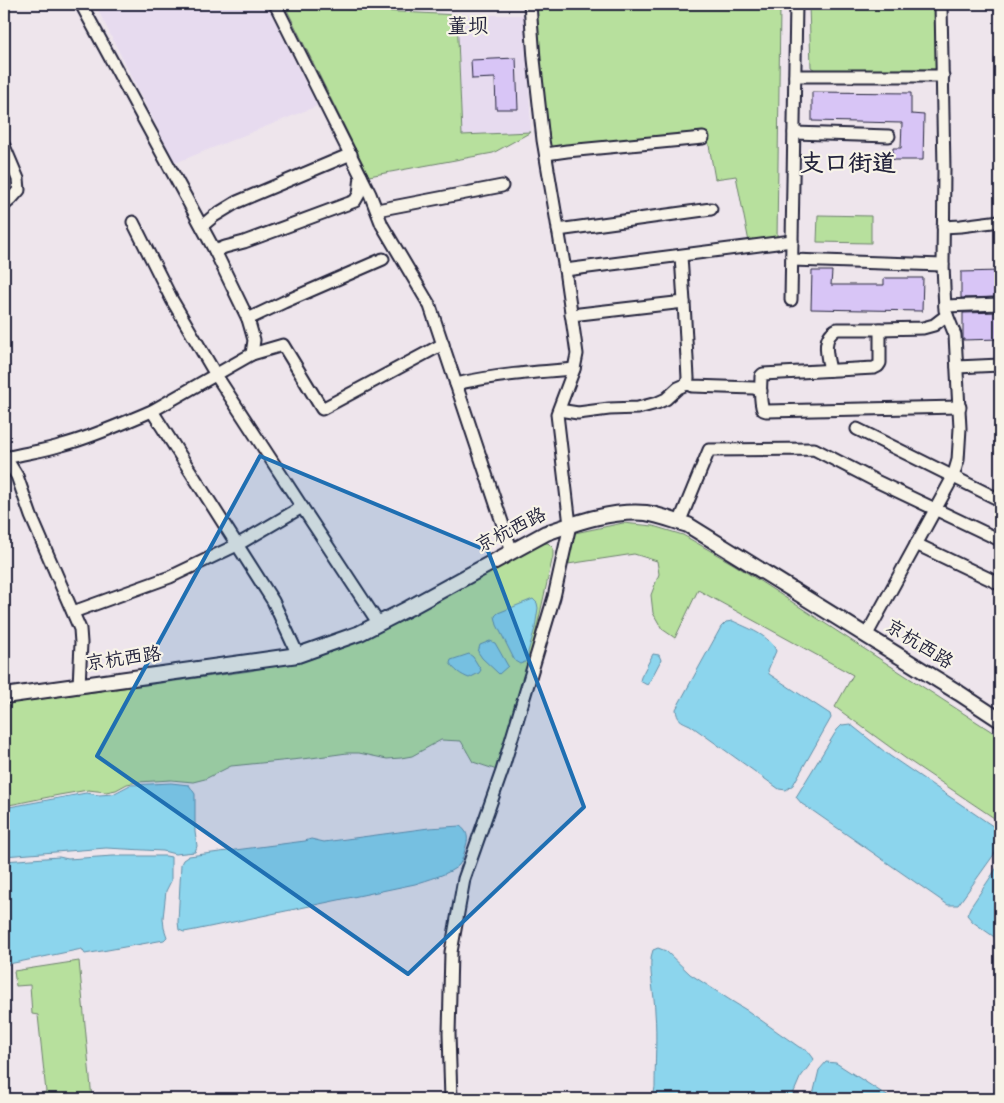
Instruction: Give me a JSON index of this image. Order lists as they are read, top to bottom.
{
  "streets": {
    "main road": ["京杭西路"]
  },
  "districts": ["董坝", "支口街道"]
}
